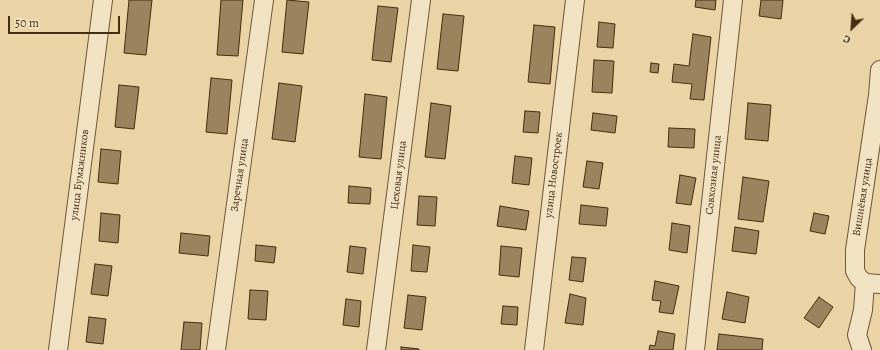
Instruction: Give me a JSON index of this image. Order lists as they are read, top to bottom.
{
  "streets": {
    "street": [
      "улица Бумажников",
      "Заречная улица",
      "Цеховая улица",
      "улица Новостроек",
      "Совхозная улица",
      "Вишнёвая улица"
    ]
  },
  "scale_bar": "50 m",
  "north": "bottom left"
}
